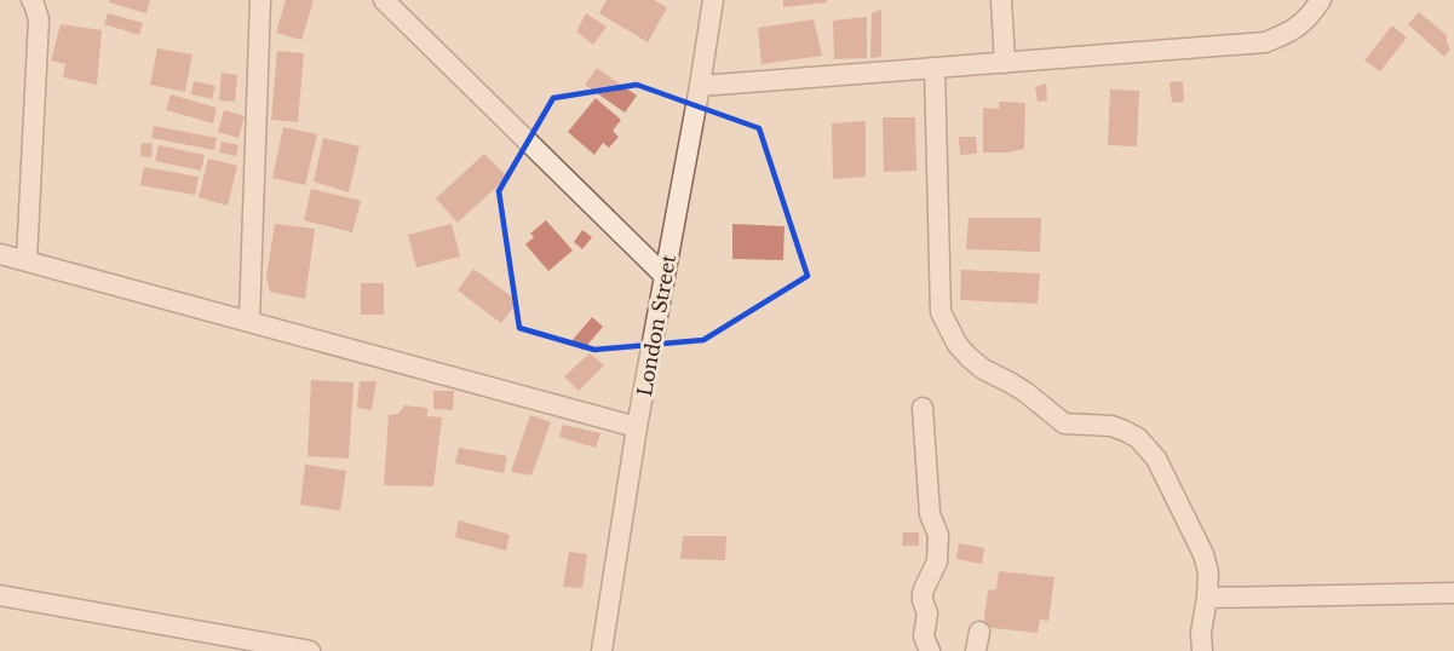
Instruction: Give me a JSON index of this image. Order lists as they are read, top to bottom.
{
  "streets": {
    "street": ["London Street"]
  }
}
